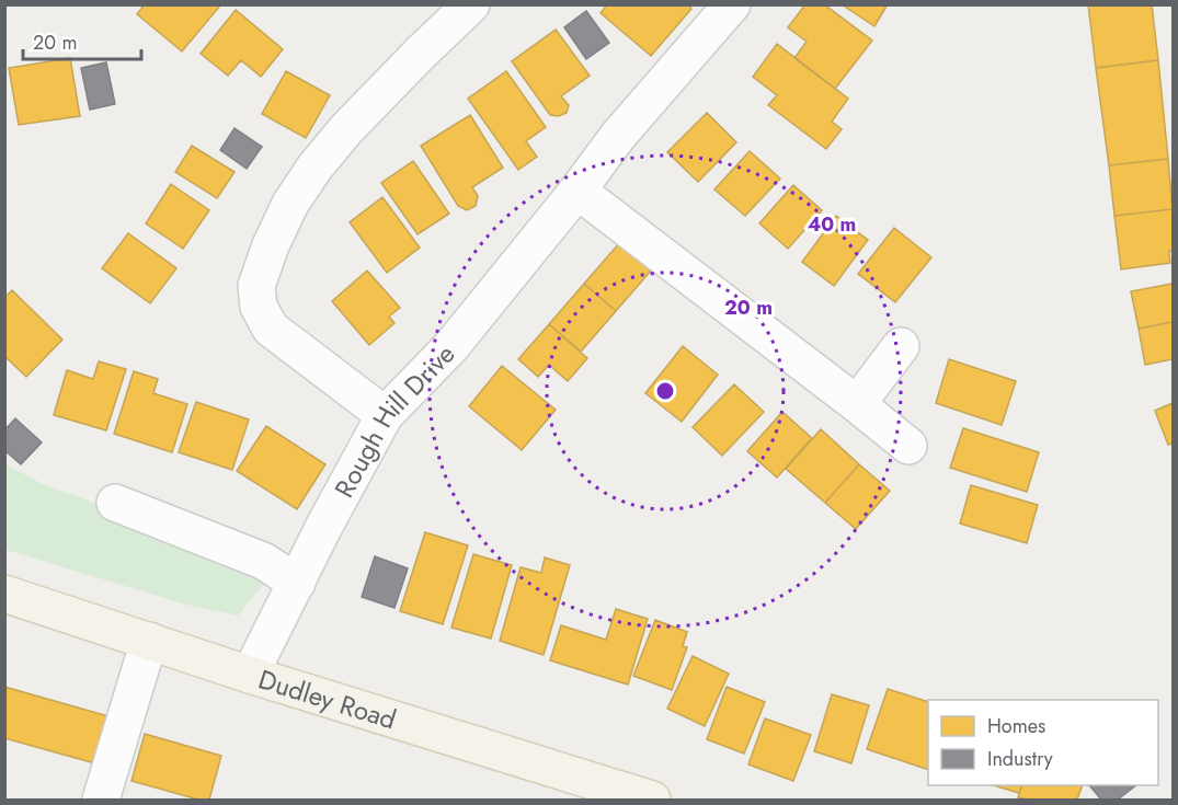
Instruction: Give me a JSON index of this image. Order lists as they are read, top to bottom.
{
  "streets": {
    "main road": ["Dudley Road"],
    "street": ["Rough Hill Drive"]
  },
  "crossings": [
    ["Rough Hill Drive", "Dudley Road"]
  ],
  "legend": ["Homes", "Industry"],
  "scale_bar": "20 m",
  "rings": ["40 m", "20 m"]
}
